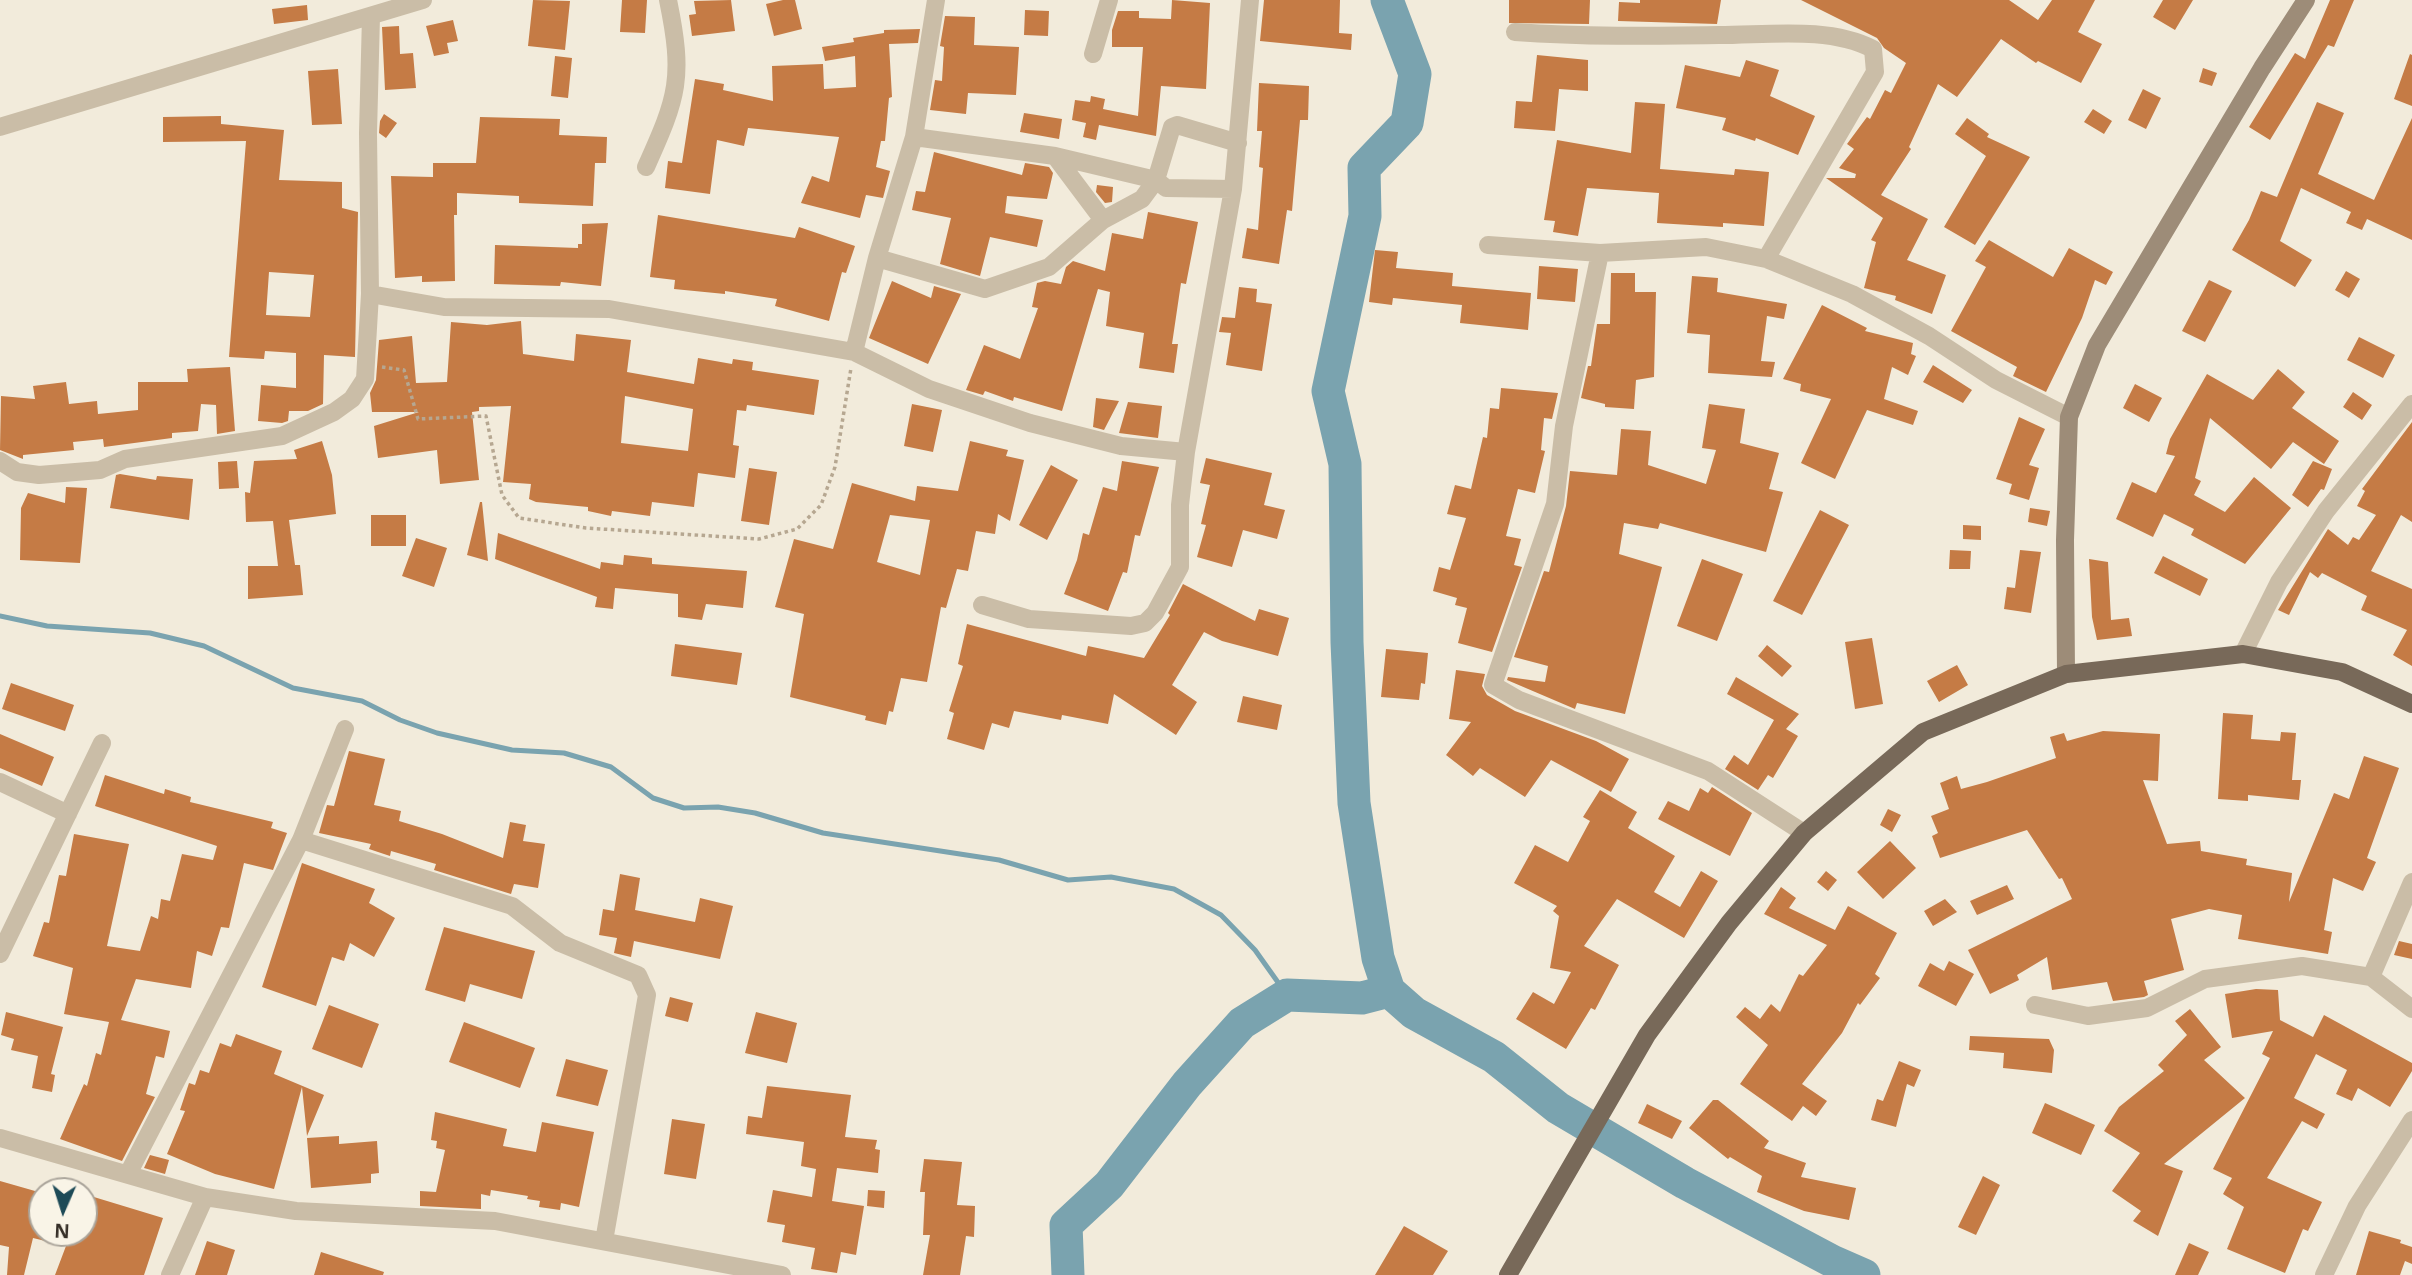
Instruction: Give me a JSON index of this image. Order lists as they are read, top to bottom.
{
  "north": "bottom"
}
